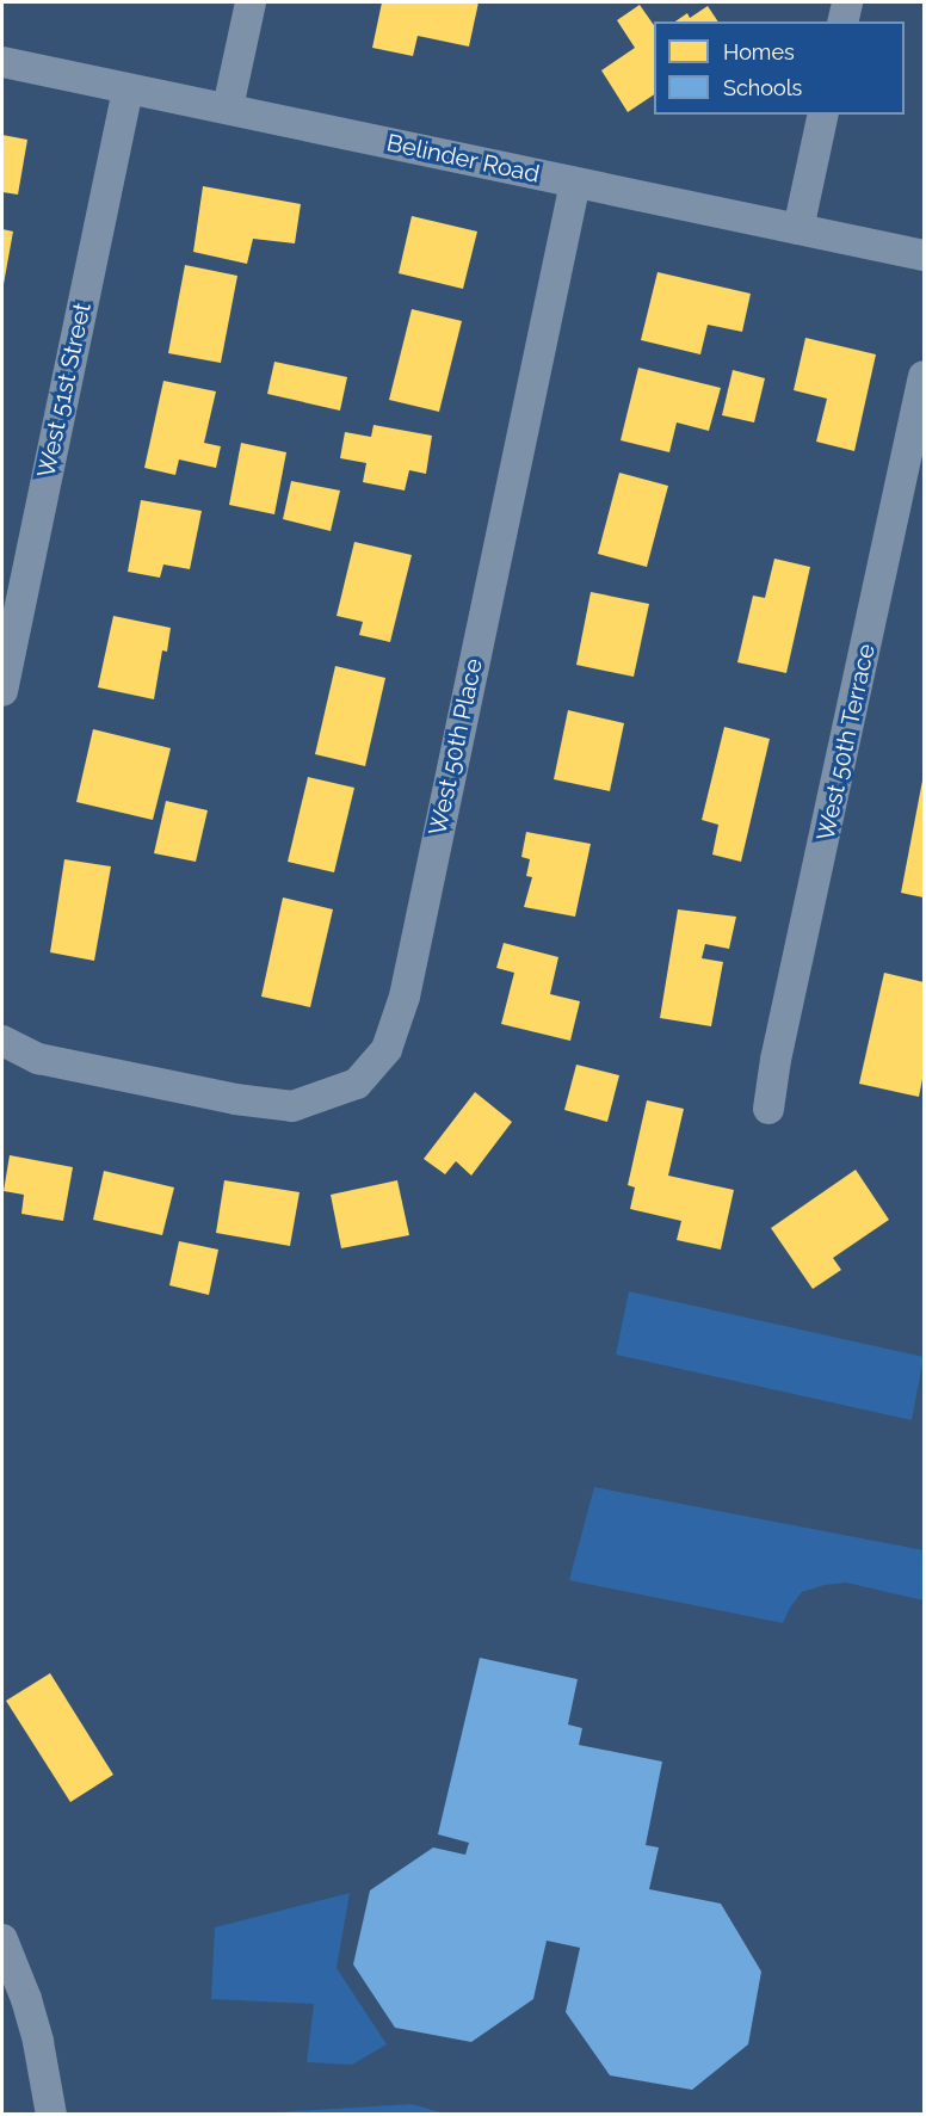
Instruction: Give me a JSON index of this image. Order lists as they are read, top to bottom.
{
  "streets": {
    "street": [
      "Belinder Road",
      "West 51st Street",
      "West 50th Terrace",
      "West 50th Place"
    ]
  },
  "crossings": [
    ["Belinder Road", "West 51st Street"],
    ["Belinder Road", "West 50th Place"]
  ],
  "legend": ["Homes", "Schools"]
}
